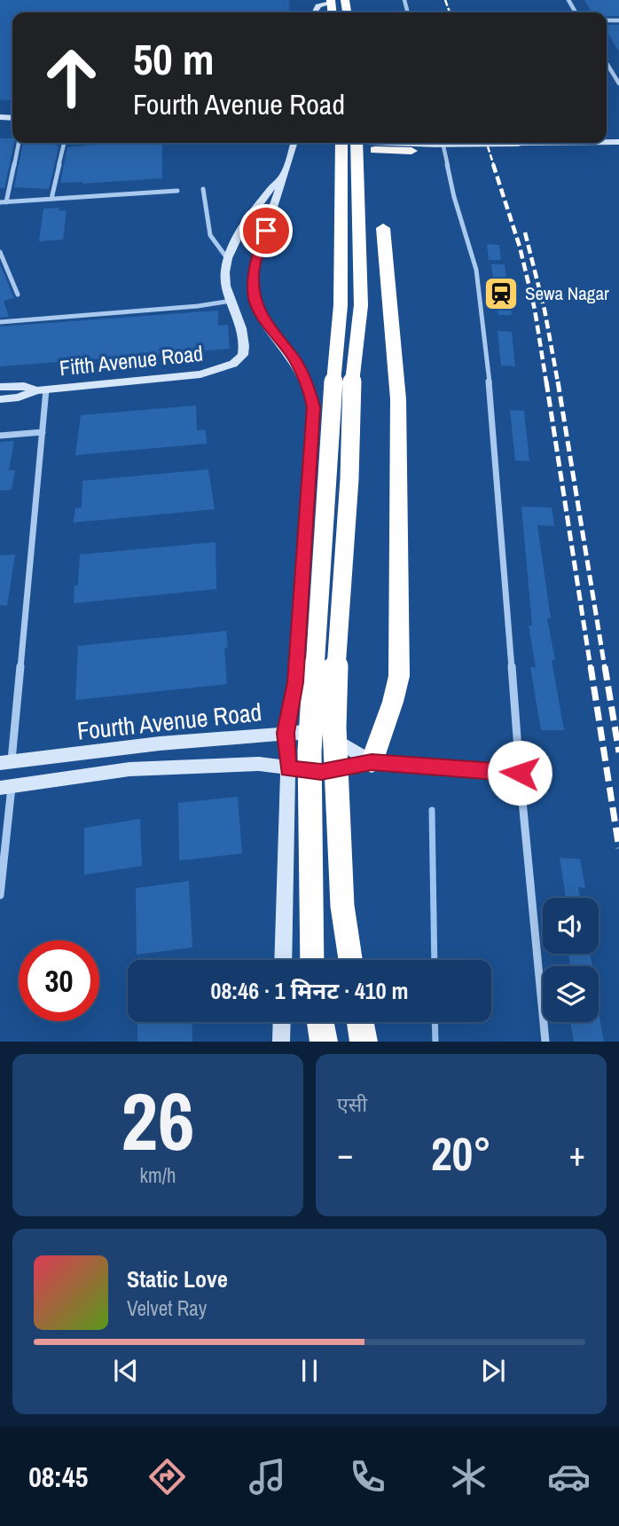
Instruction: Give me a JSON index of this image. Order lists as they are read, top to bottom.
{
  "streets": {
    "street": ["Fifth Avenue Road", "Fourth Avenue Road"]
  },
  "places": {
    "station": ["Sewa Nagar"]
  },
  "page": {
    "turn": ["50 m", "Fourth Avenue Road"],
    "limit": "30",
    "trip": "08:46 · 1 मिनट · 410 m",
    "tile": [
      ["26", "km/h"],
      "एसी"
    ],
    "heat": ["−", "20°", "+"],
    "song": ["Static Love", "Velvet Ray"],
    "tabs": "08:45"
  }
}
